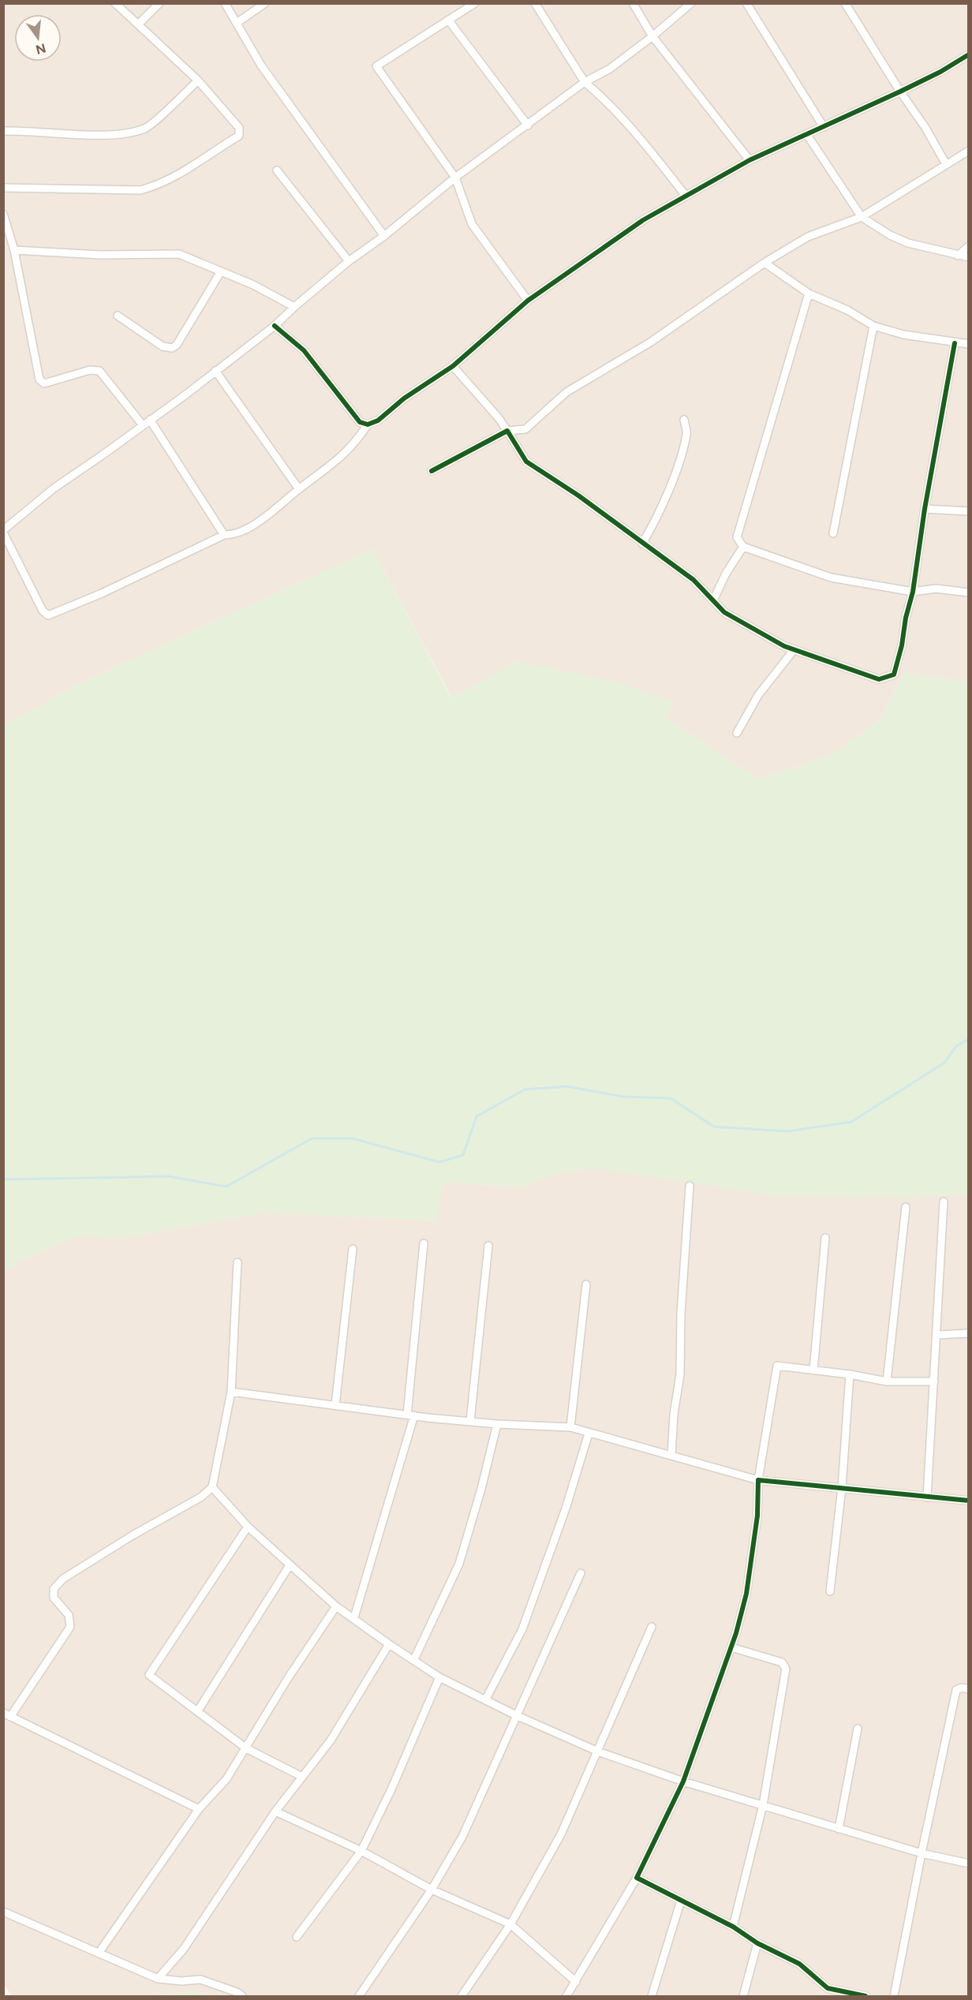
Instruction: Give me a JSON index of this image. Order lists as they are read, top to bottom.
{
  "north": "bottom"
}
